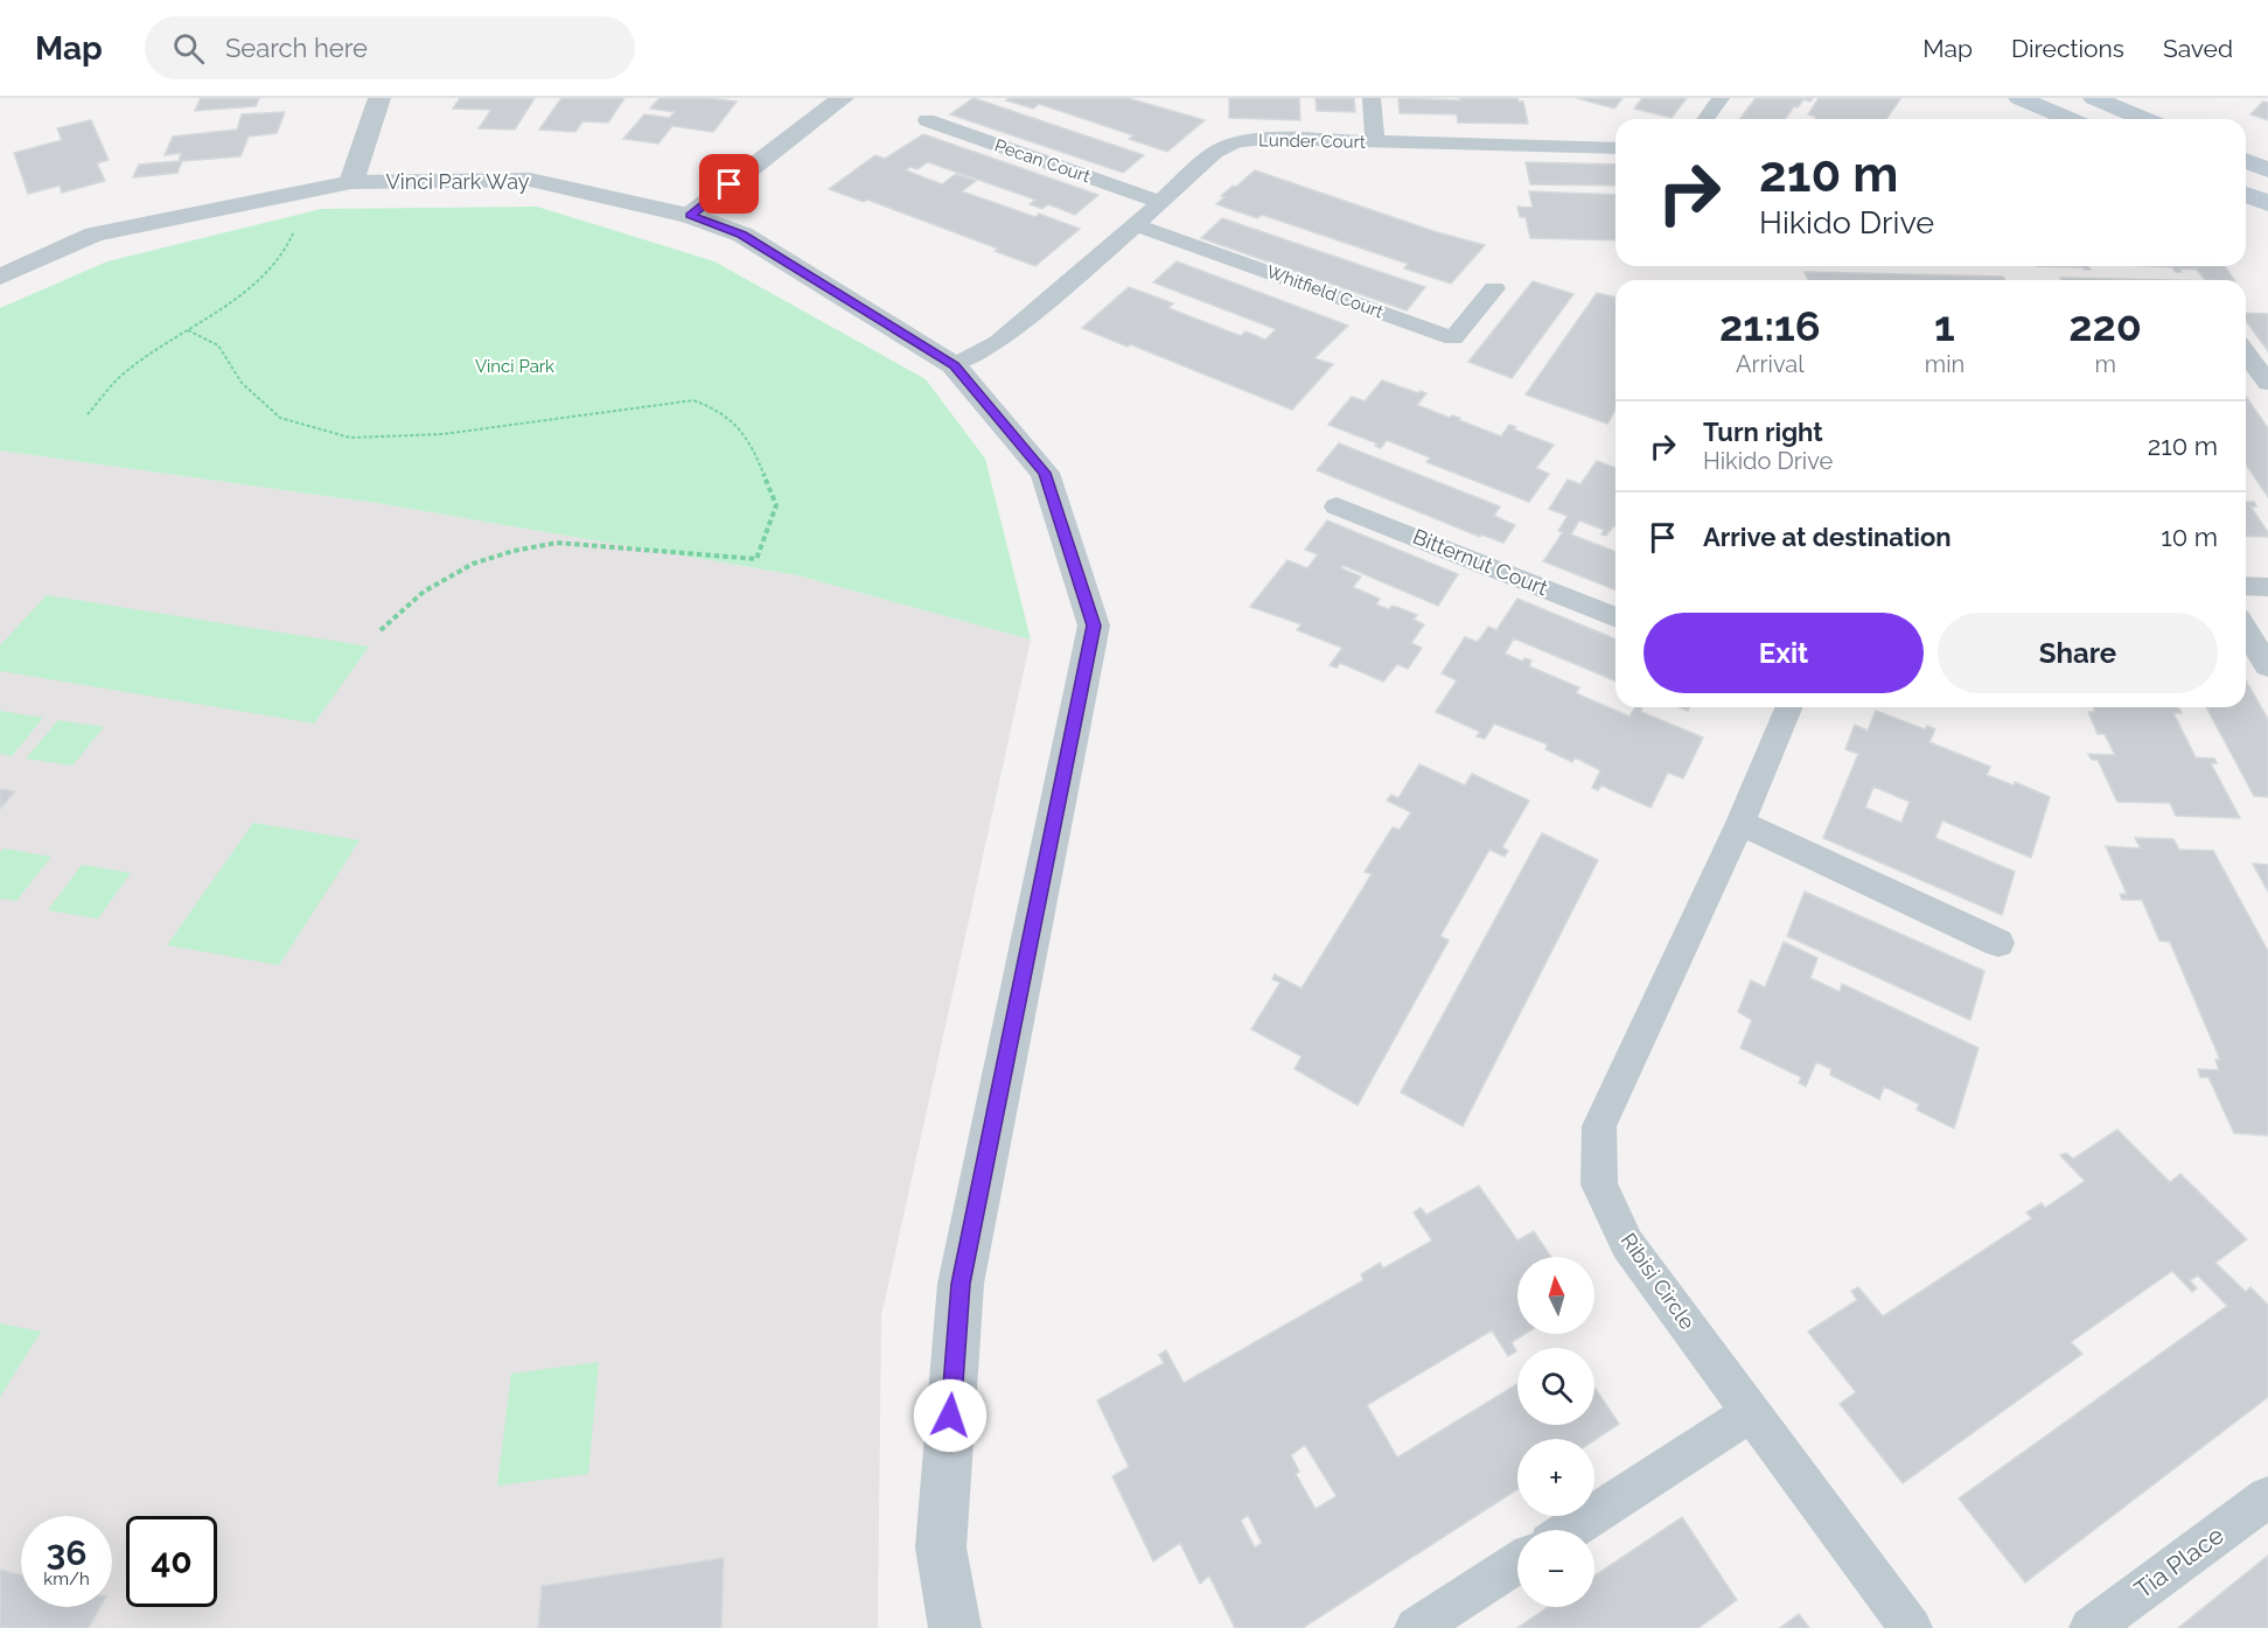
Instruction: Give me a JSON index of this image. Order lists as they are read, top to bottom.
{
  "streets": {
    "street": ["Vinci Park Way"],
    "lane": [
      "Lunder Court",
      "Pecan Court",
      "Whitfield Court",
      "Bitternut Court",
      "Ribisi Circle",
      "Tia Place"
    ]
  },
  "crossings": [
    ["Lunder Court", "Pecan Court"],
    ["Lunder Court", "Vinci Park Way"],
    ["Lunder Court", "Whitfield Court"]
  ],
  "parks": ["Vinci Park"],
  "north": "top",
  "page": {
    "header": "Map",
    "search": "Search here",
    "nav": ["Map", "Directions", "Saved"],
    "turn": ["210 m", "Hikido Drive"],
    "eta": [
      "21:16",
      "Arrival",
      "1",
      "min",
      "220",
      "m"
    ],
    "list": [
      {
        "name": "Turn right",
        "note": "Hikido Drive",
        "value": "210 m"
      },
      {
        "name": "Arrive at destination",
        "value": "10 m"
      }
    ],
    "buttons": ["Exit", "Share"],
    "map_buttons": ["+", "−"],
    "speed": "36 km/h",
    "limit": "40"
  }
}
